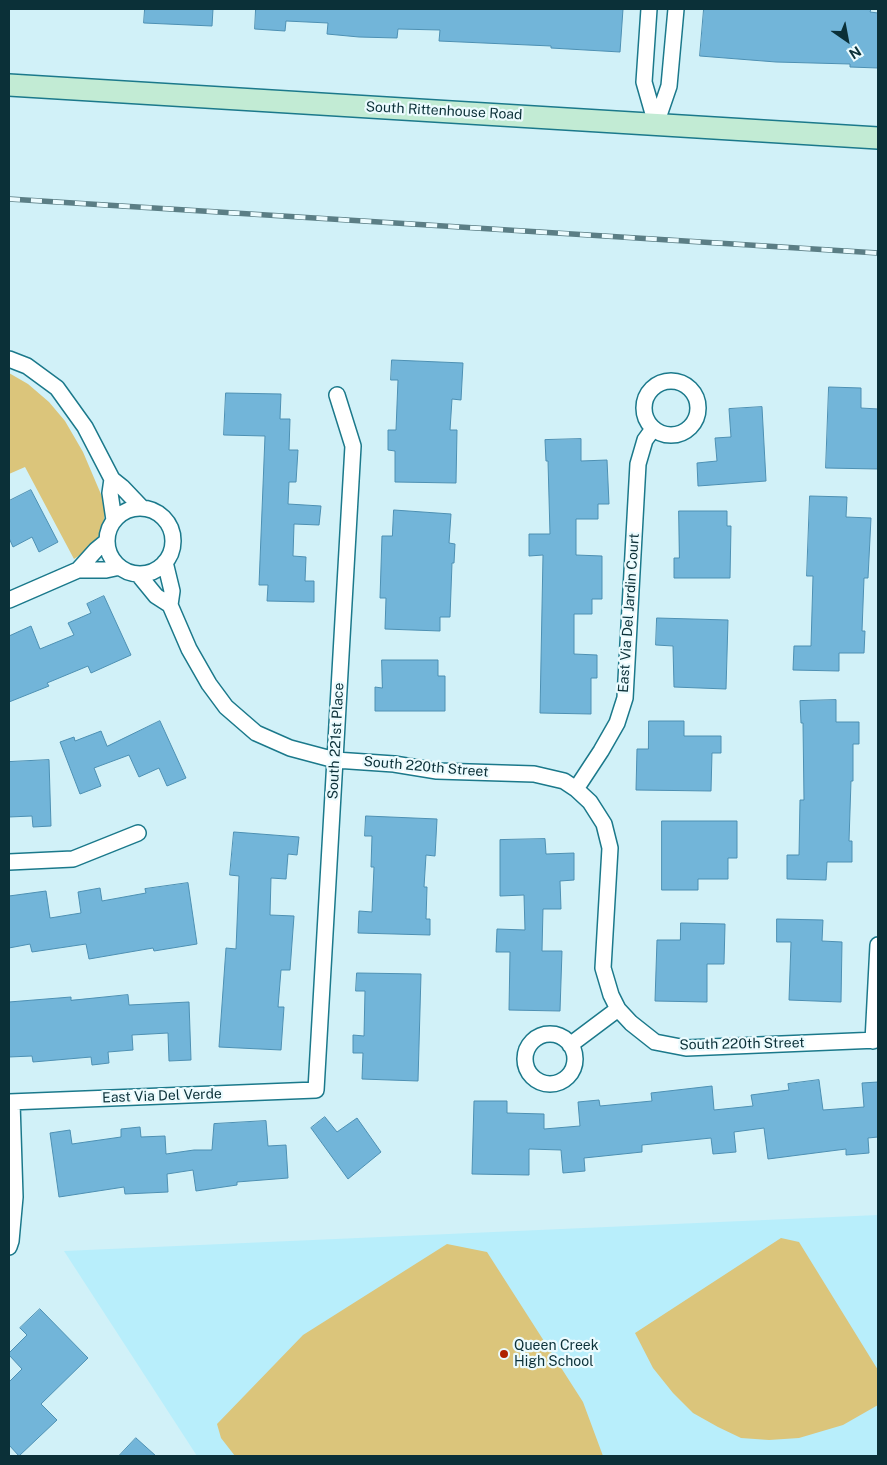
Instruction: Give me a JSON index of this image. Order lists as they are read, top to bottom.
{
  "streets": {
    "main road": ["South Rittenhouse Road"],
    "street": [
      "East Via Del Jardin Court",
      "South 221st Place",
      "South 220th Street",
      "East Via Del Verde"
    ]
  },
  "crossings": [
    ["East Via Del Jardin Court", "South 220th Street"],
    ["South 221st Place", "South 220th Street"],
    ["South 221st Place", "East Via Del Verde"]
  ],
  "places": ["Queen Creek High School"],
  "north": "bottom right"
}
